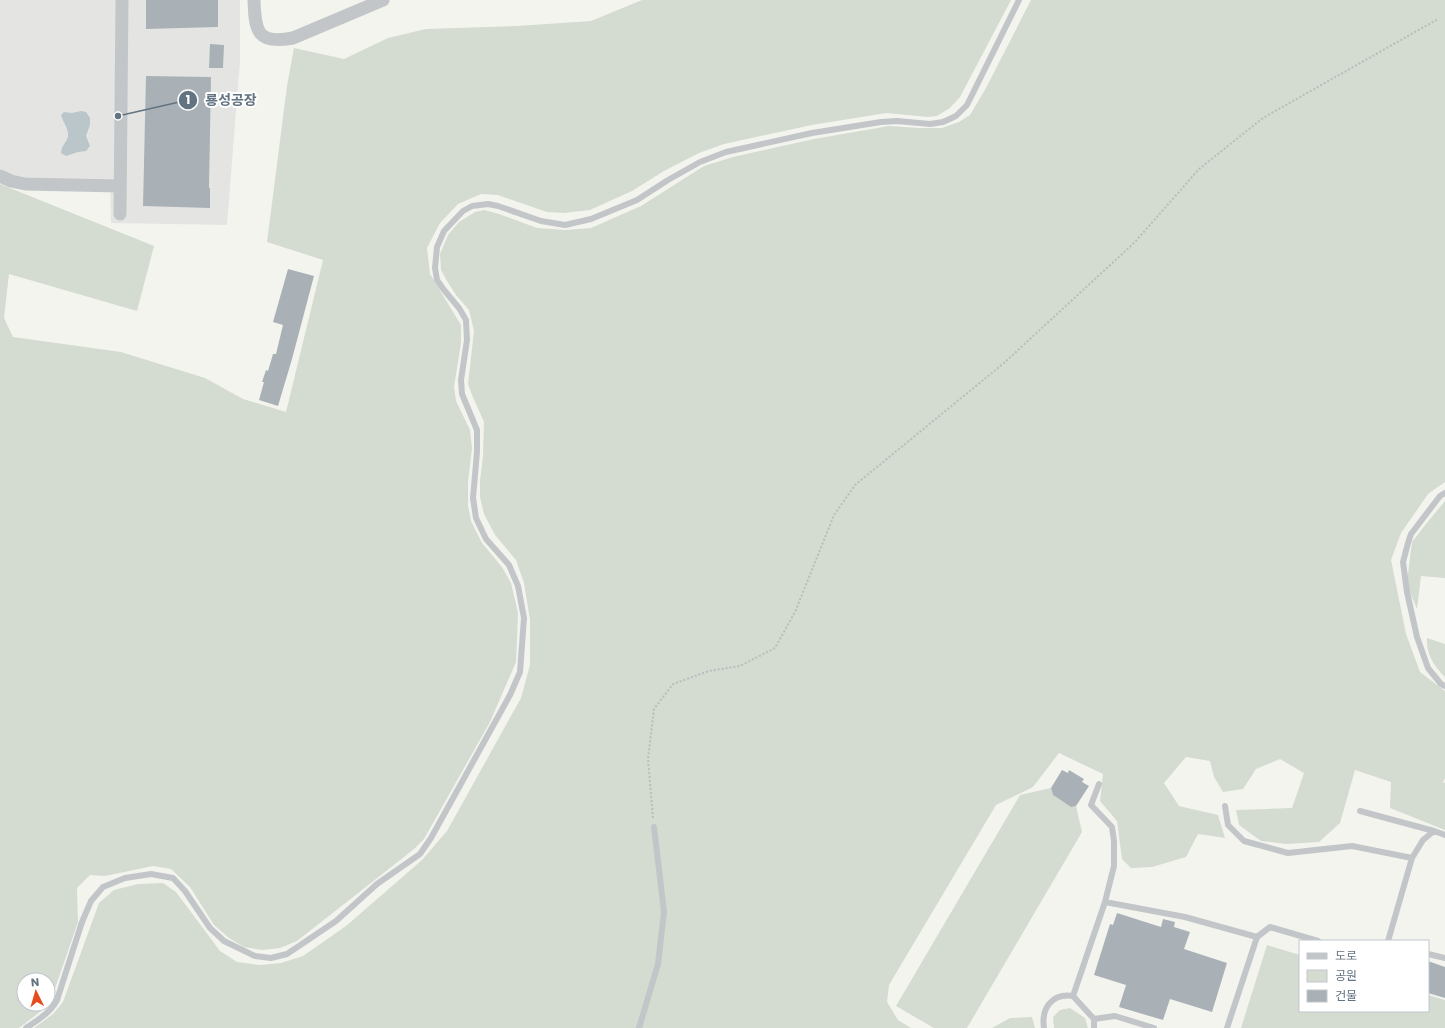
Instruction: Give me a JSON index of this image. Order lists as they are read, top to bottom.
{
  "places": ["룡성공장"],
  "legend": ["도로", "공원", "건물"],
  "north": "top"
}
